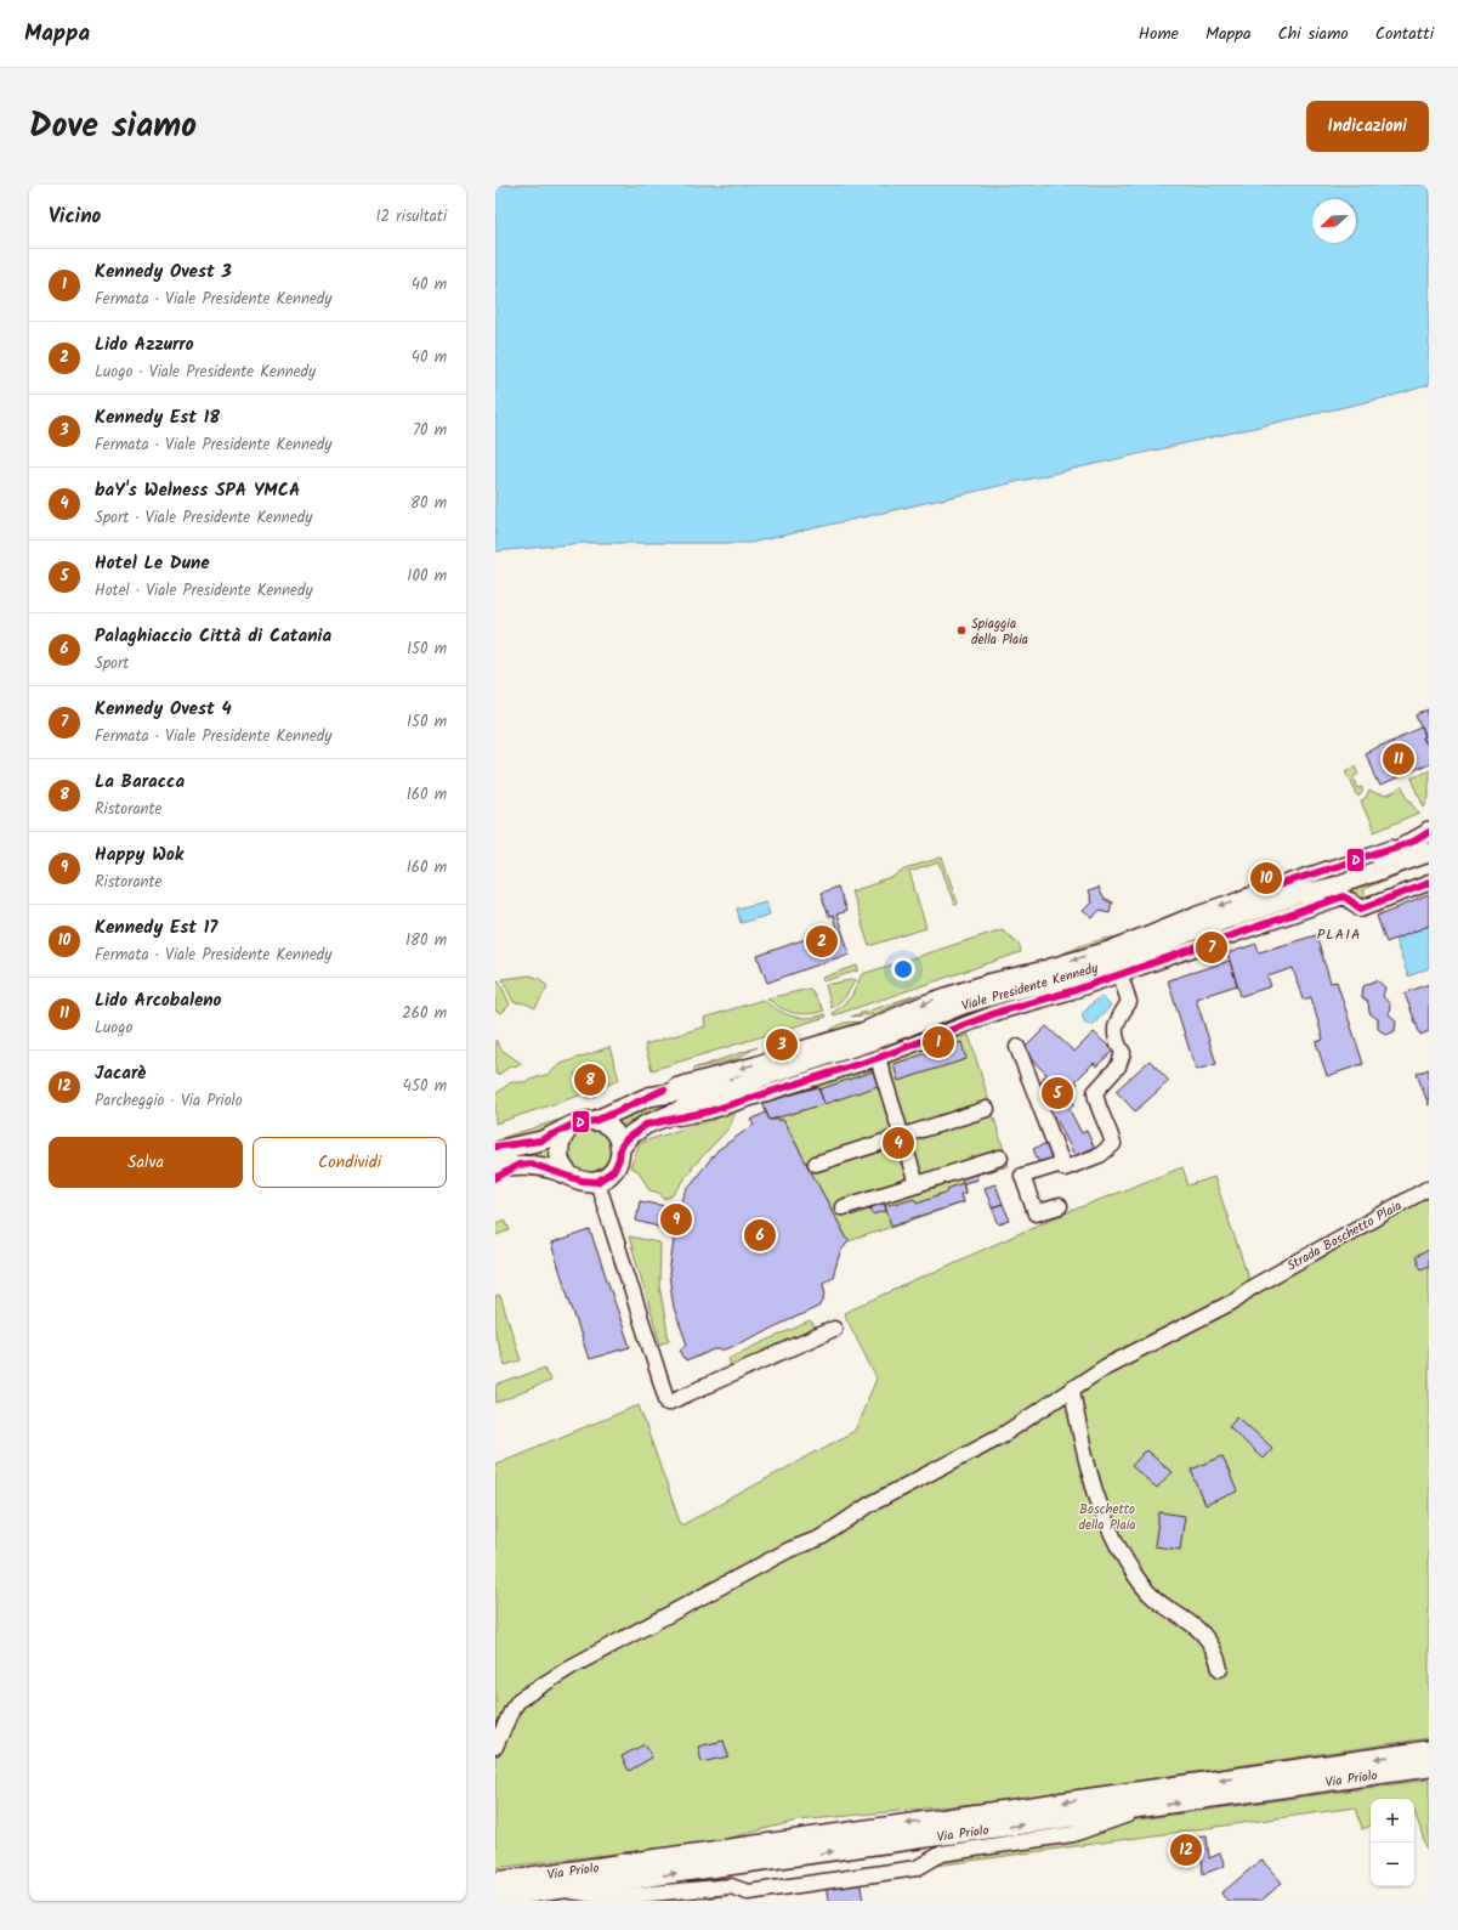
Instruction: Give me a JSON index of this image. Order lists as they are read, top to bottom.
{
  "streets": {
    "main road": ["Viale Presidente Kennedy", "Via Priolo"],
    "street": ["Strada Boschetto Plaia"]
  },
  "districts": ["PLAIA"],
  "parks": ["Boschetto della Plaia"],
  "places": ["Spiaggia della Plaia"],
  "lines": ["transit line D"],
  "north": "bottom left",
  "page": {
    "header": "Mappa",
    "nav": [
      "Home",
      "Mappa",
      "Chi siamo",
      "Contatti"
    ],
    "title": "Dove siamo",
    "buttons": [
      "Indicazioni",
      ["Salva", "Condividi"]
    ],
    "heading": ["Vicino", "12 risultati"],
    "list": [
      {
        "mark": "1",
        "name": "Kennedy Ovest 3",
        "note": "Fermata · Viale Presidente Kennedy",
        "value": "40 m"
      },
      {
        "mark": "2",
        "name": "Lido Azzurro",
        "note": "Luogo · Viale Presidente Kennedy",
        "value": "40 m"
      },
      {
        "mark": "3",
        "name": "Kennedy Est 18",
        "note": "Fermata · Viale Presidente Kennedy",
        "value": "70 m"
      },
      {
        "mark": "4",
        "name": "baY's Welness SPA YMCA",
        "note": "Sport · Viale Presidente Kennedy",
        "value": "80 m"
      },
      {
        "mark": "5",
        "name": "Hotel Le Dune",
        "note": "Hotel · Viale Presidente Kennedy",
        "value": "100 m"
      },
      {
        "mark": "6",
        "name": "Palaghiaccio Città di Catania",
        "note": "Sport",
        "value": "150 m"
      },
      {
        "mark": "7",
        "name": "Kennedy Ovest 4",
        "note": "Fermata · Viale Presidente Kennedy",
        "value": "150 m"
      },
      {
        "mark": "8",
        "name": "La Baracca",
        "note": "Ristorante",
        "value": "160 m"
      },
      {
        "mark": "9",
        "name": "Happy Wok",
        "note": "Ristorante",
        "value": "160 m"
      },
      {
        "mark": "10",
        "name": "Kennedy Est 17",
        "note": "Fermata · Viale Presidente Kennedy",
        "value": "180 m"
      },
      {
        "mark": "11",
        "name": "Lido Arcobaleno",
        "note": "Luogo",
        "value": "260 m"
      },
      {
        "mark": "12",
        "name": "Jacarè",
        "note": "Parcheggio · Via Priolo",
        "value": "450 m"
      }
    ],
    "pins": [
      "11",
      "10",
      "2",
      "7",
      "1",
      "3",
      "8",
      "5",
      "4",
      "9",
      "6",
      "12"
    ],
    "map_buttons": ["+", "−"]
  }
}
